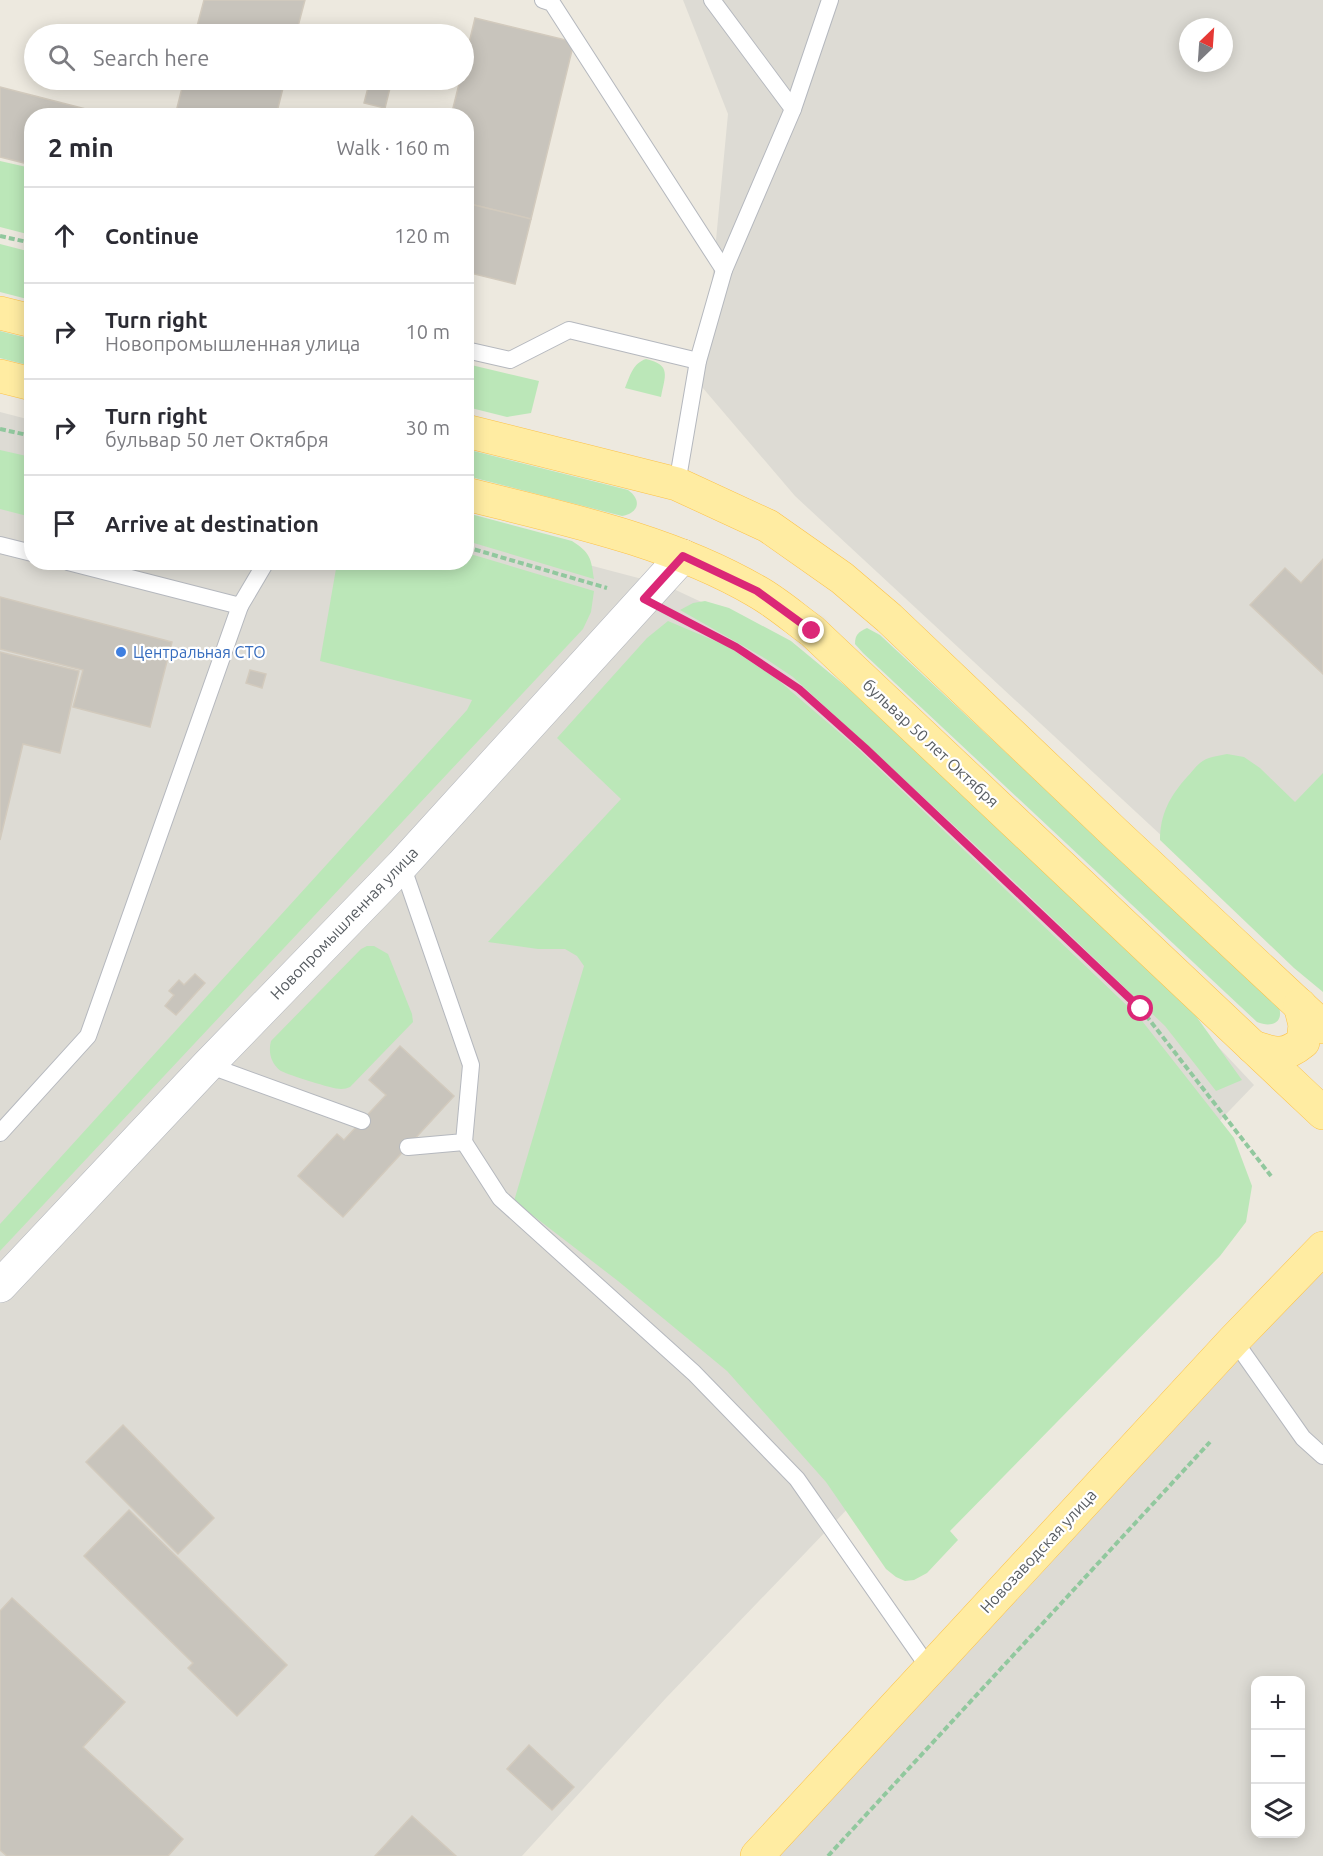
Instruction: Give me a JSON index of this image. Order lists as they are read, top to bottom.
{
  "streets": {
    "main road": ["бульвар 50 лет Октября", "Новозаводская улица"],
    "street": ["Новопромышленная улица"]
  },
  "crossings": [
    ["бульвар 50 лет Октября", "Новопромышленная улица"]
  ],
  "places": ["Центральная СТО"],
  "north": "top right",
  "page": {
    "search": "Search here",
    "heading": ["2 min", "Walk · 160 m"],
    "list": [
      ["Continue", "120 m"],
      ["Turn right", "Новопромышленная улица", "10 m"],
      ["Turn right", "бульвар 50 лет Октября", "30 m"],
      "Arrive at destination"
    ],
    "map_buttons": ["+", "−"]
  }
}
